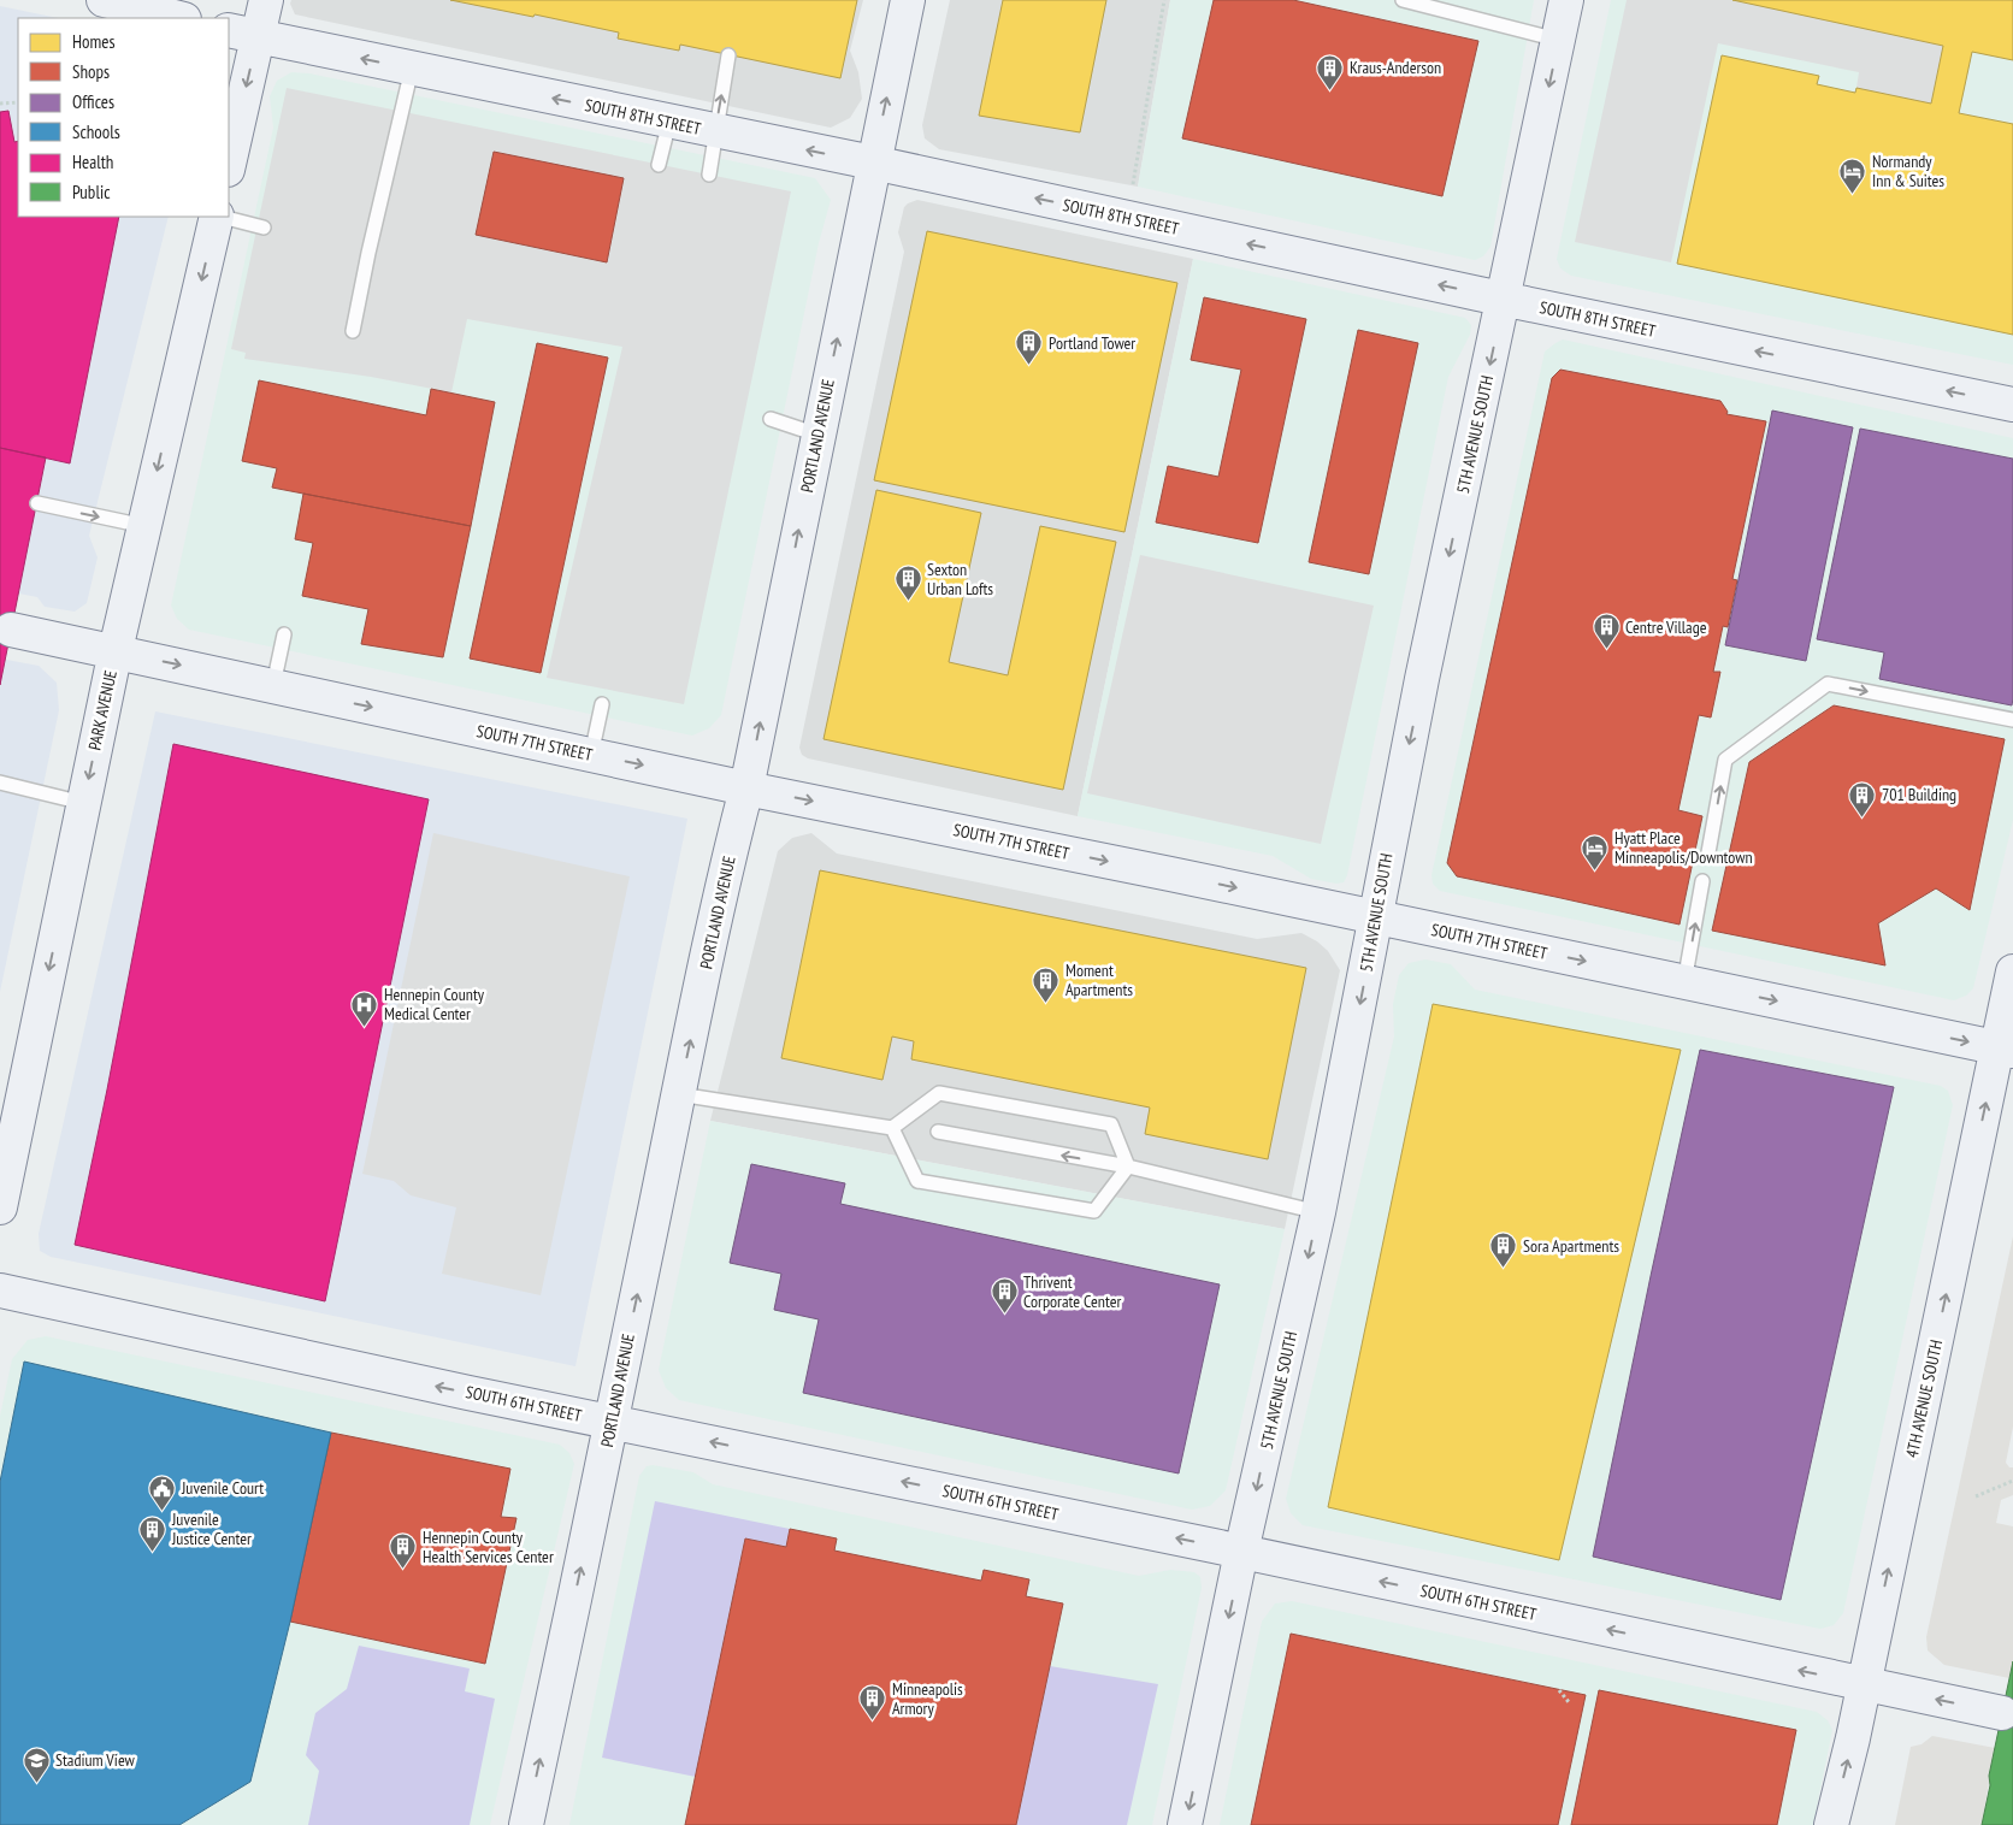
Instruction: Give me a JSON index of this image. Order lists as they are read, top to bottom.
{
  "streets": {
    "main road": [
      "SOUTH 8TH STREET",
      "5TH AVENUE SOUTH",
      "PORTLAND AVENUE",
      "PARK AVENUE",
      "SOUTH 7TH STREET",
      "4TH AVENUE SOUTH",
      "SOUTH 6TH STREET"
    ]
  },
  "crossings": [
    ["SOUTH 8TH STREET", "5TH AVENUE SOUTH"],
    ["SOUTH 8TH STREET", "PORTLAND AVENUE"],
    ["5TH AVENUE SOUTH", "SOUTH 7TH STREET"],
    ["5TH AVENUE SOUTH", "SOUTH 6TH STREET"],
    ["PORTLAND AVENUE", "SOUTH 7TH STREET"],
    ["PORTLAND AVENUE", "SOUTH 6TH STREET"],
    ["PARK AVENUE", "SOUTH 7TH STREET"],
    ["SOUTH 7TH STREET", "4TH AVENUE SOUTH"],
    ["4TH AVENUE SOUTH", "SOUTH 6TH STREET"]
  ],
  "one_way": [
    "SOUTH 8TH STREET",
    "5TH AVENUE SOUTH",
    "PORTLAND AVENUE",
    "PARK AVENUE",
    "SOUTH 7TH STREET",
    "4TH AVENUE SOUTH",
    "SOUTH 6TH STREET"
  ],
  "places": {
    "building": [
      "Kraus-Anderson",
      "Portland Tower",
      "Sexton Urban Lofts",
      "Centre Village",
      "701 Building",
      "Moment Apartments",
      "Sora Apartments",
      "Thrivent Corporate Center",
      "Juvenile Justice Center",
      "Hennepin County Health Services Center",
      "Minneapolis Armory"
    ],
    "hotel": ["Normandy Inn & Suites", "Hyatt Place Minneapolis/Downtown"],
    "hospital": ["Hennepin County Medical Center"],
    "public building": ["Juvenile Court"],
    "school or university": ["Stadium View"]
  },
  "legend": [
    "Homes",
    "Shops",
    "Offices",
    "Schools",
    "Health",
    "Public"
  ]
}
